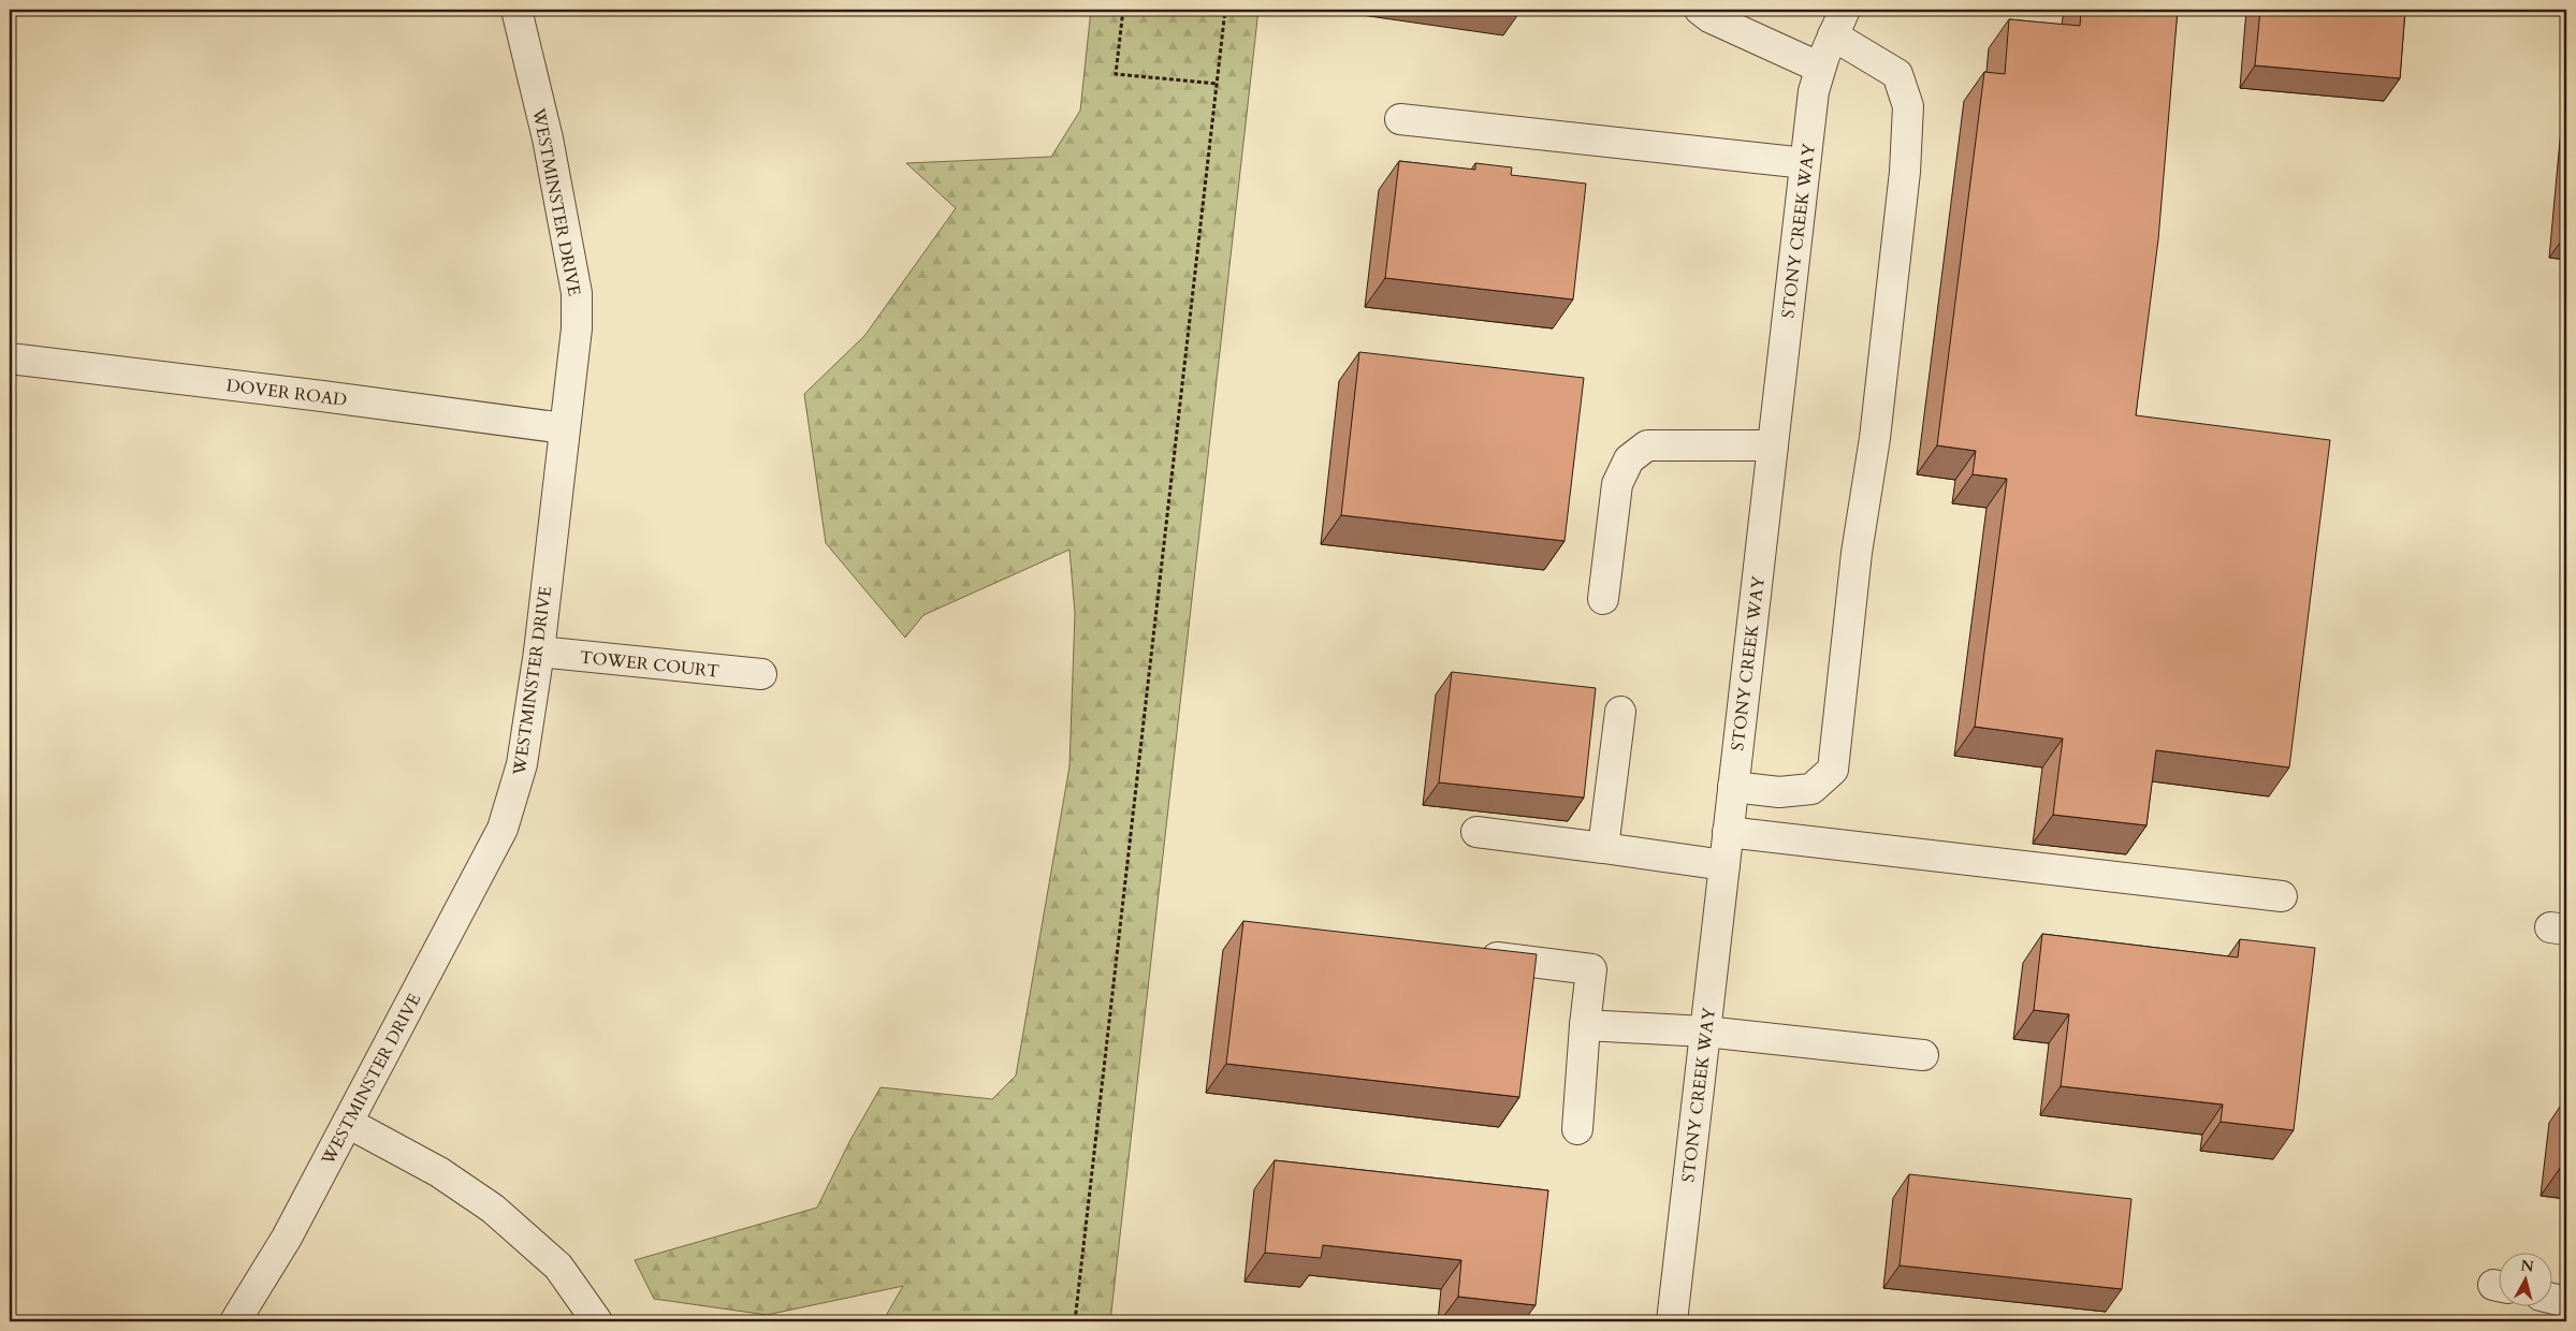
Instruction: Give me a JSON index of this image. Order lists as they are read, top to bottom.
{
  "streets": {
    "street": [
      "WESTMINSTER DRIVE",
      "STONY CREEK WAY",
      "DOVER ROAD",
      "TOWER COURT"
    ]
  },
  "crossings": [
    ["WESTMINSTER DRIVE", "DOVER ROAD"],
    ["WESTMINSTER DRIVE", "TOWER COURT"]
  ],
  "north": "top"
}
